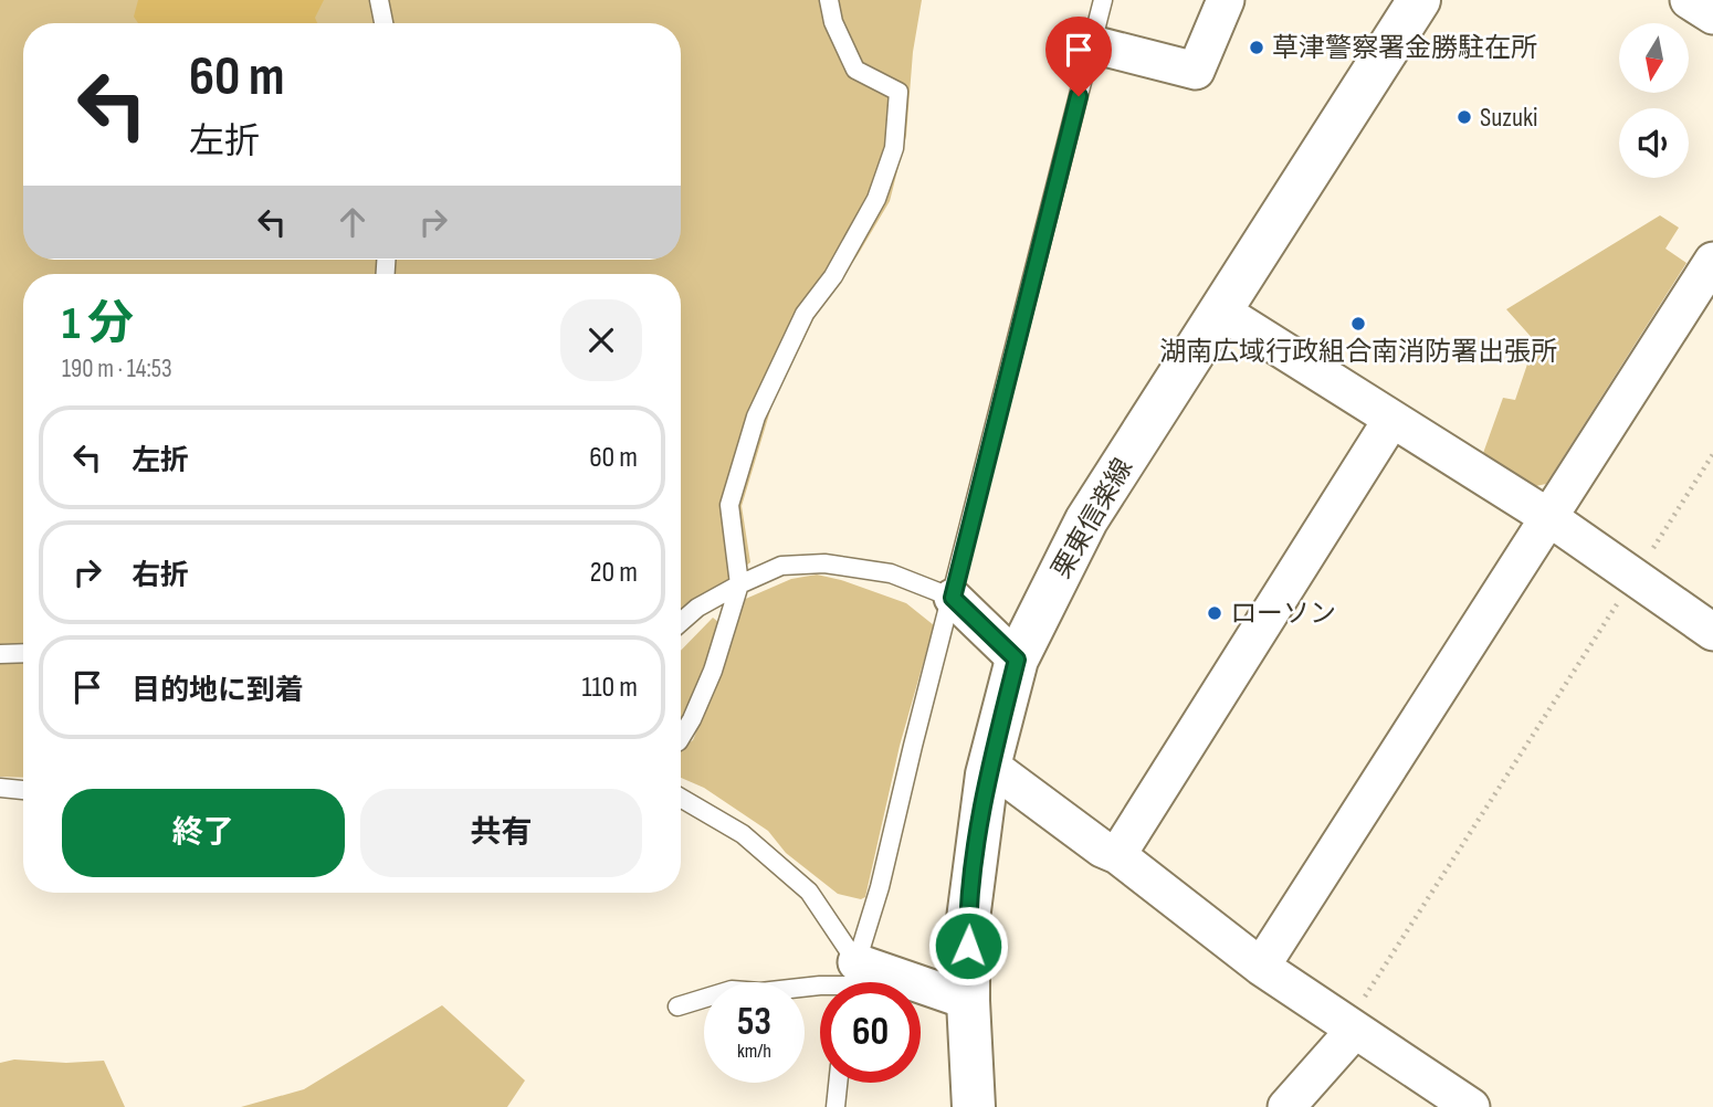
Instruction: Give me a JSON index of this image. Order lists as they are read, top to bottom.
{
  "streets": {
    "main road": ["栗東信楽線"]
  },
  "places": [
    "草津警察署金勝駐在所",
    "Suzuki",
    "湖南広域行政組合南消防署出張所",
    "ローソン"
  ],
  "north": "bottom",
  "page": {
    "turn": ["60 m", "左折"],
    "heading": ["1 分", "190 m · 14:53"],
    "list": [
      {
        "name": "左折",
        "value": "60 m"
      },
      {
        "name": "右折",
        "value": "20 m"
      },
      {
        "name": "目的地に到着",
        "value": "110 m"
      }
    ],
    "buttons": ["終了", "共有"],
    "speed": "53 km/h",
    "limit": "60"
  }
}
